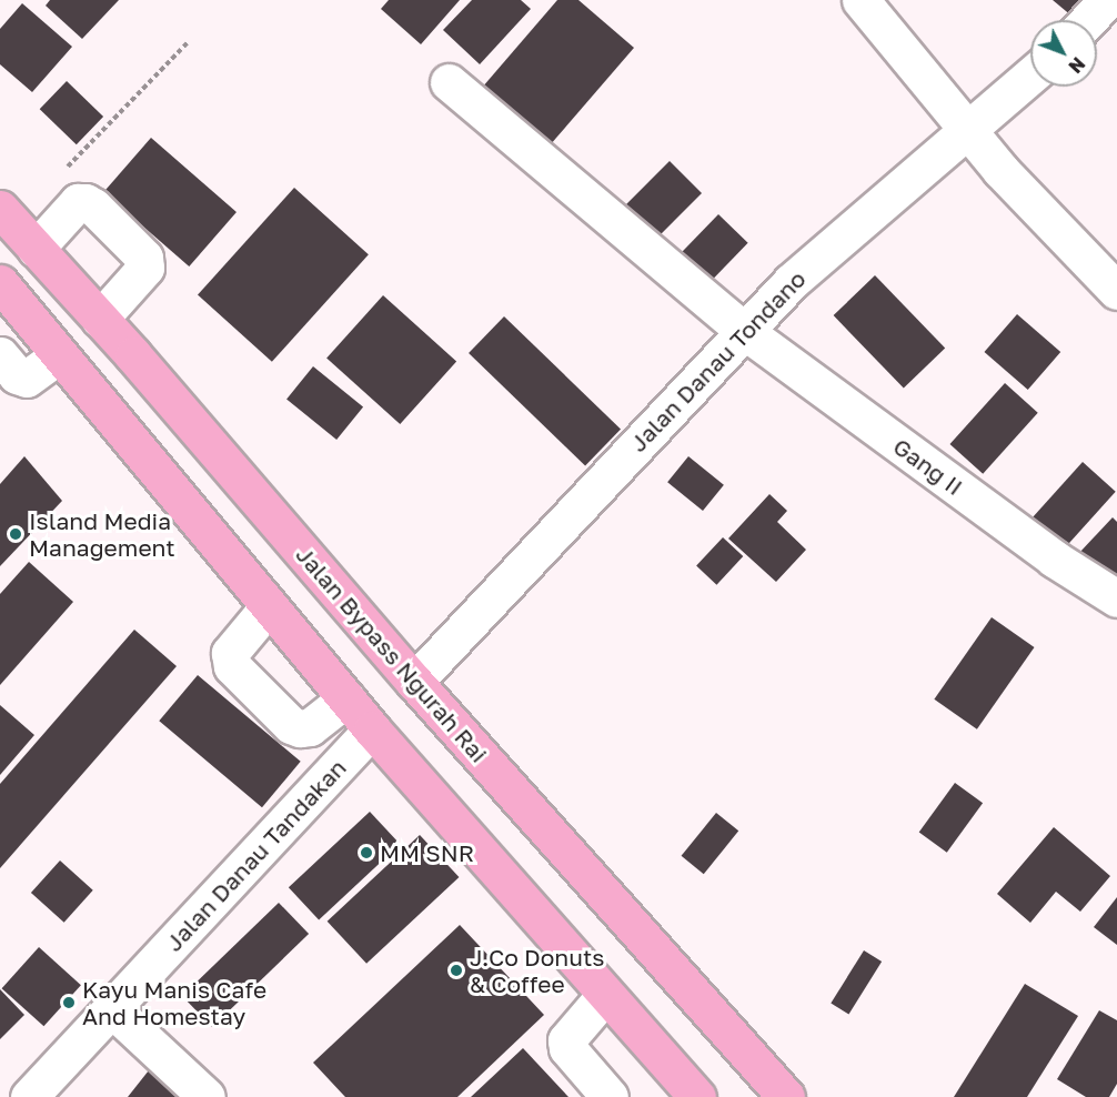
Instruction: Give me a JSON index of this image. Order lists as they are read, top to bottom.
{
  "streets": {
    "highway": ["Jalan Bypass Ngurah Rai"],
    "street": ["Jalan Danau Tondano", "Gang II", "Jalan Danau Tandakan"]
  },
  "crossings": [
    ["Jalan Danau Tondano", "Gang II"],
    ["Jalan Danau Tondano", "Jalan Bypass Ngurah Rai"]
  ],
  "places": [
    "Island Media Management",
    "MM SNR",
    "J.Co Donuts & Coffee",
    "Kayu Manis Cafe And Homestay"
  ],
  "north": "bottom right"
}
